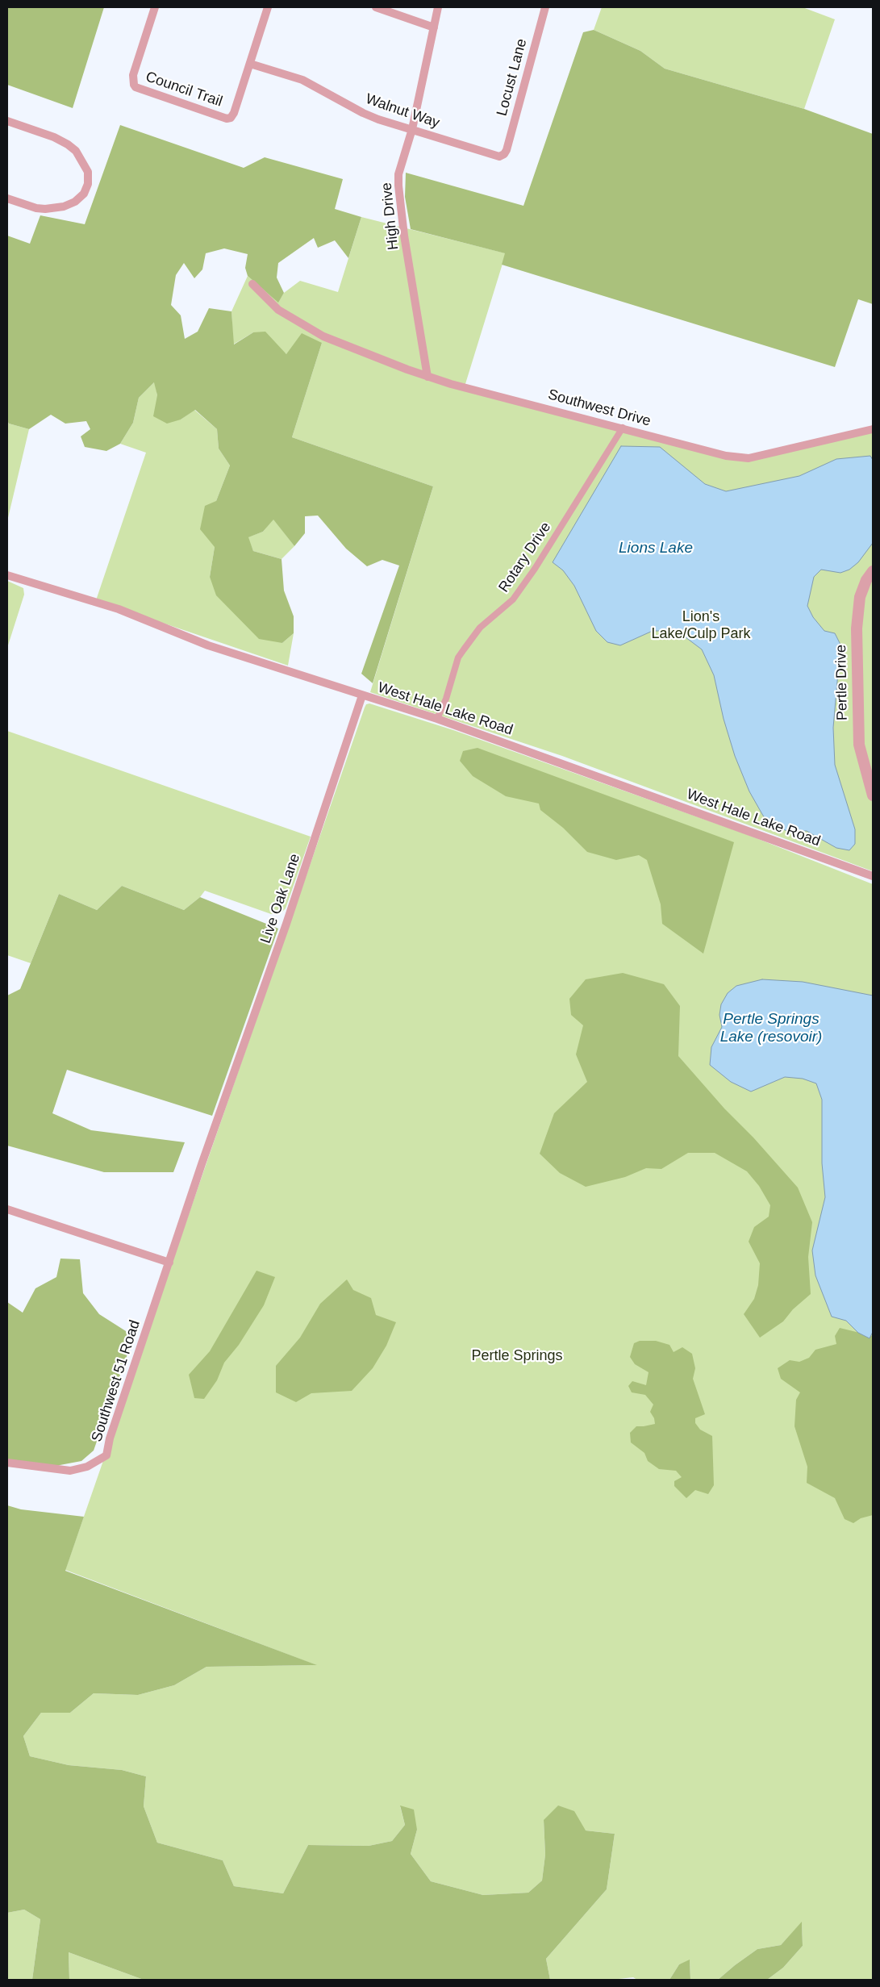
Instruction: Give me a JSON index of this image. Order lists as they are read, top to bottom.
{
  "streets": {
    "street": [
      "Locust Lane",
      "Council Trail",
      "Walnut Way",
      "High Drive",
      "Southwest Drive",
      "Rotary Drive",
      "Pertle Drive",
      "West Hale Lake Road",
      "Live Oak Lane",
      "Southwest 51 Road"
    ]
  },
  "crossings": [
    ["Locust Lane", "Walnut Way"],
    ["Council Trail", "Walnut Way"],
    ["Walnut Way", "High Drive"],
    ["High Drive", "Southwest Drive"],
    ["Southwest Drive", "Rotary Drive"],
    ["Rotary Drive", "West Hale Lake Road"],
    ["West Hale Lake Road", "Live Oak Lane"],
    ["Live Oak Lane", "Southwest 51 Road"]
  ],
  "water": ["Lions Lake", "Pertle Springs Lake (resovoir)"],
  "parks": ["Lion's Lake/Culp Park", "Pertle Springs"]
}
